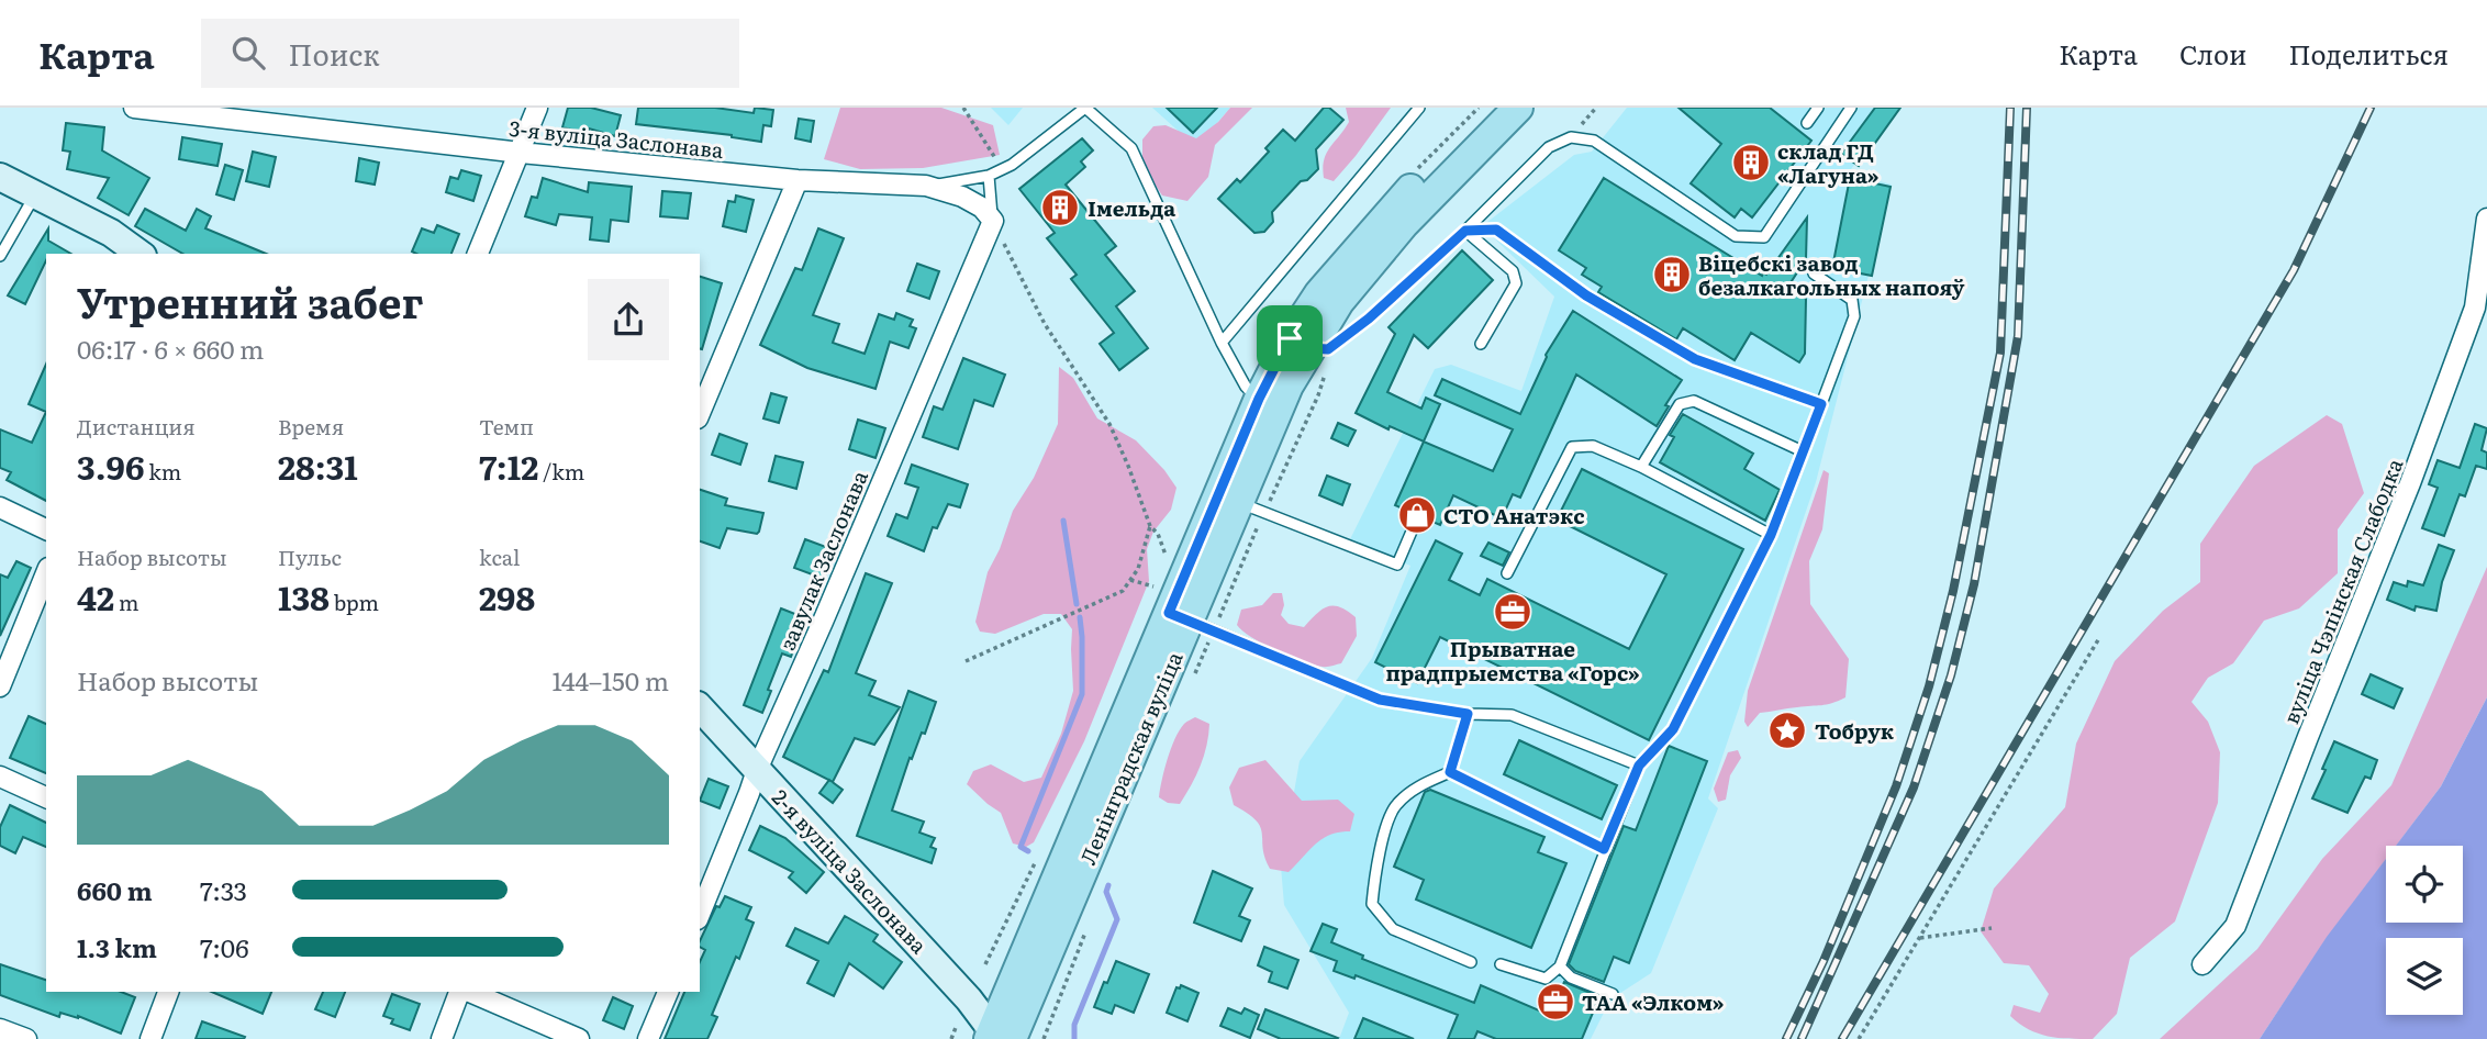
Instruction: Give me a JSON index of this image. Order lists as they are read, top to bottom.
{
  "streets": {
    "main road": ["Ленінградская вуліца", "2-я вуліца Заслонава"],
    "street": ["3-я вуліца Заслонава", "завулак Заслонава", "вуліца Чэпінская Слабодка"]
  },
  "crossings": [
    ["3-я вуліца Заслонава", "завулак Заслонава"],
    ["завулак Заслонава", "2-я вуліца Заслонава"],
    ["Ленінградская вуліца", "2-я вуліца Заслонава"]
  ],
  "places": {
    "building": ["склад ГД «Лагуна»", "Імельда", "Віцебскі завод безалкагольных напояў"],
    "shop": ["СТО Анатэкс"],
    "office": ["Прыватнае прадпрыемства «Горс»", "ТАА «Элком»"],
    "place": ["Тобрук"]
  },
  "page": {
    "header": "Карта",
    "search": "Поиск",
    "nav": ["Карта", "Слои", "Поделиться"],
    "heading": ["Утренний забег", "06:17 · 6 × 660 m"],
    "stats": [
      ["Дистанция", "3.96 km"],
      ["Время", "28:31"],
      ["Темп", "7:12 /km"],
      ["Набор высоты", "42 m"],
      ["Пульс", "138 bpm"],
      ["kcal", "298"]
    ],
    "chart": ["Набор высоты", "144–150 m"],
    "list": [
      {
        "name": "660 m",
        "note": "7:33"
      },
      {
        "name": "1.3 km",
        "note": "7:06"
      }
    ]
  }
}
